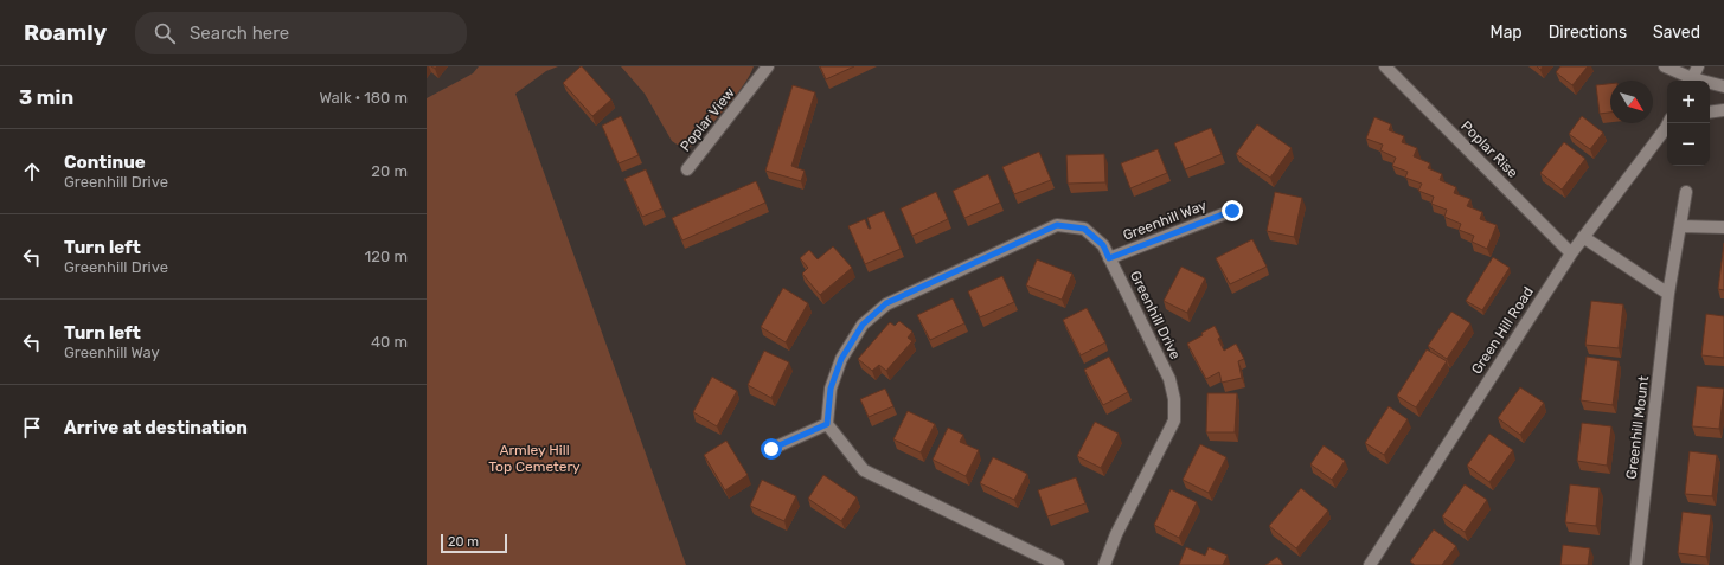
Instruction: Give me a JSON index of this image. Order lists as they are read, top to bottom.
{
  "streets": {
    "street": [
      "Poplar View",
      "Poplar Rise",
      "Greenhill Way",
      "Greenhill Drive",
      "Green Hill Road",
      "Greenhill Mount"
    ]
  },
  "crossings": [
    ["Poplar Rise", "Green Hill Road"],
    ["Greenhill Way", "Greenhill Drive"]
  ],
  "parks": ["Armley Hill Top Cemetery"],
  "scale_bar": "20 m",
  "north": "bottom right",
  "page": {
    "header": "Roamly",
    "search": "Search here",
    "nav": ["Map", "Directions", "Saved"],
    "heading": ["3 min", "Walk · 180 m"],
    "map_buttons": ["+", "−"],
    "list": [
      ["Continue", "Greenhill Drive", "20 m"],
      ["Turn left", "Greenhill Drive", "120 m"],
      ["Turn left", "Greenhill Way", "40 m"],
      "Arrive at destination"
    ],
    "scale": "20 m"
  }
}
